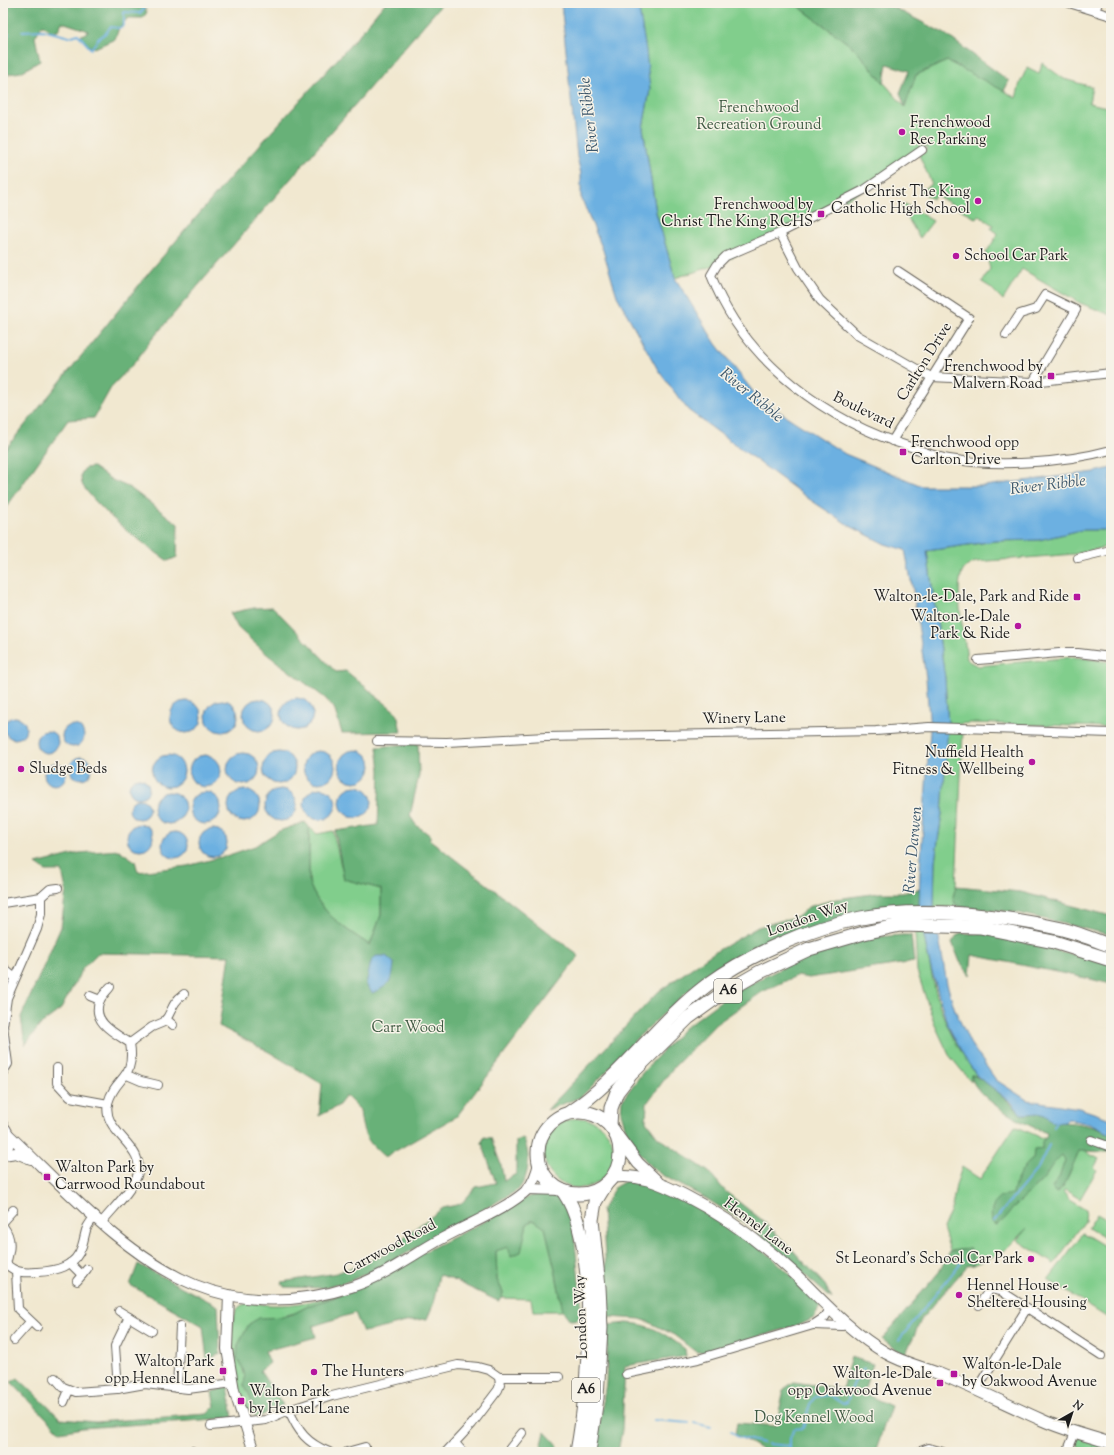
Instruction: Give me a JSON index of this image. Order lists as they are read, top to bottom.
{
  "streets": {
    "highway": ["London Way", "A6"],
    "main road": ["Hennel Lane"],
    "street": [
      "Carlton Drive",
      "Boulevard",
      "Winery Lane",
      "Carrwood Road"
    ]
  },
  "crossings": [
    ["Carlton Drive", "Boulevard"],
    ["London Way", "A6"],
    ["London Way", "Hennel Lane"],
    ["London Way", "Carrwood Road"],
    ["A6", "Hennel Lane"],
    ["A6", "Carrwood Road"],
    ["Hennel Lane", "Carrwood Road"]
  ],
  "water": ["River Ribble", "River Darwen"],
  "parks": ["Frenchwood Recreation Ground", "Carr Wood", "Dog Kennel Wood"],
  "places": {
    "other": [
      "Frenchwood Rec Parking",
      "Christ The King Catholic High School",
      "School Car Park",
      "Walton-le-Dale Park & Ride",
      "Nuffield Health Fitness & Wellbeing",
      "Sludge Beds",
      "St Leonard's School Car Park",
      "Hennel House - Sheltered Housing",
      "The Hunters"
    ],
    "transit": [
      "Frenchwood by Christ The King RCHS",
      "Frenchwood by Malvern Road",
      "Frenchwood opp Carlton Drive",
      "Walton-le-Dale, Park and Ride",
      "Walton Park by Carrwood Roundabout",
      "Walton Park opp Hennel Lane",
      "Walton-le-Dale by Oakwood Avenue",
      "Walton-le-Dale opp Oakwood Avenue",
      "Walton Park by Hennel Lane"
    ]
  },
  "north": "top right"
}
